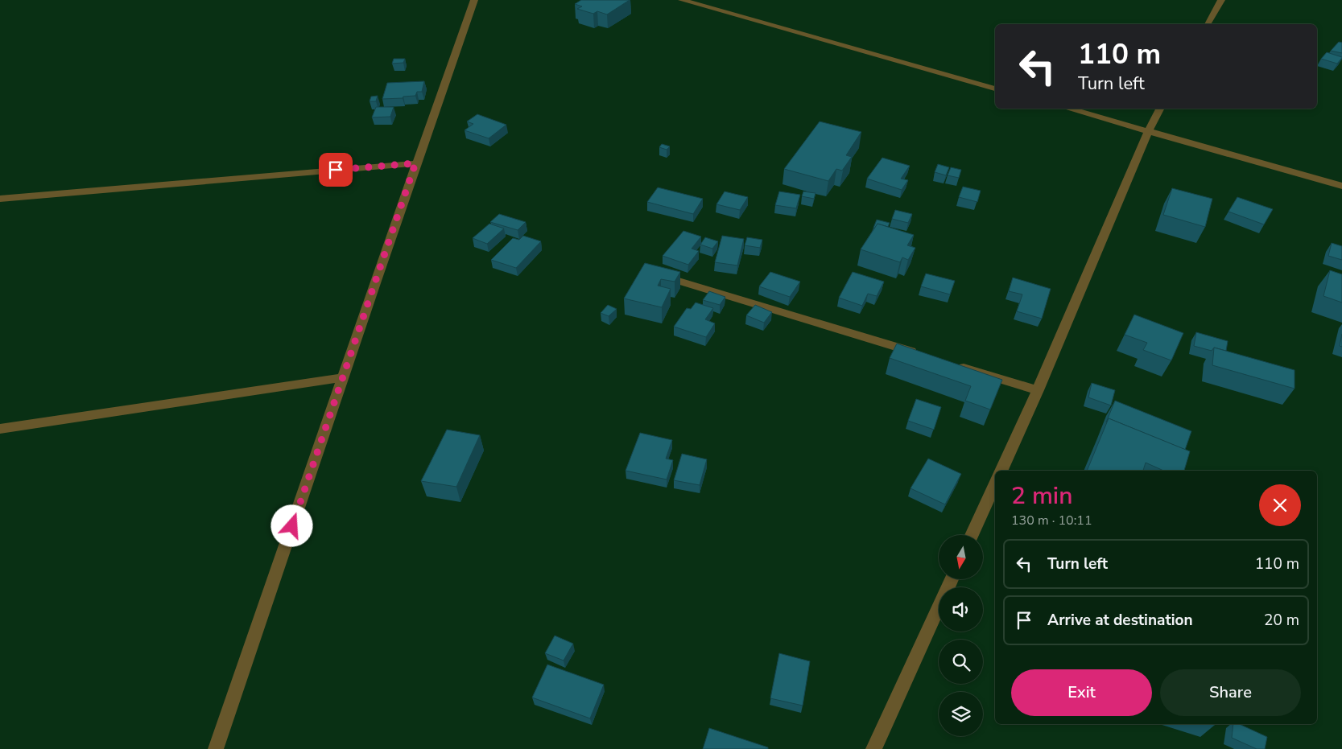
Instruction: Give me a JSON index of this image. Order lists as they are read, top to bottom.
{
  "north": "bottom",
  "page": {
    "turn": ["110 m", "Turn left"],
    "heading": ["2 min", "130 m · 10:11"],
    "list": [
      {
        "name": "Turn left",
        "value": "110 m"
      },
      {
        "name": "Arrive at destination",
        "value": "20 m"
      }
    ],
    "buttons": ["Exit", "Share"]
  }
}
